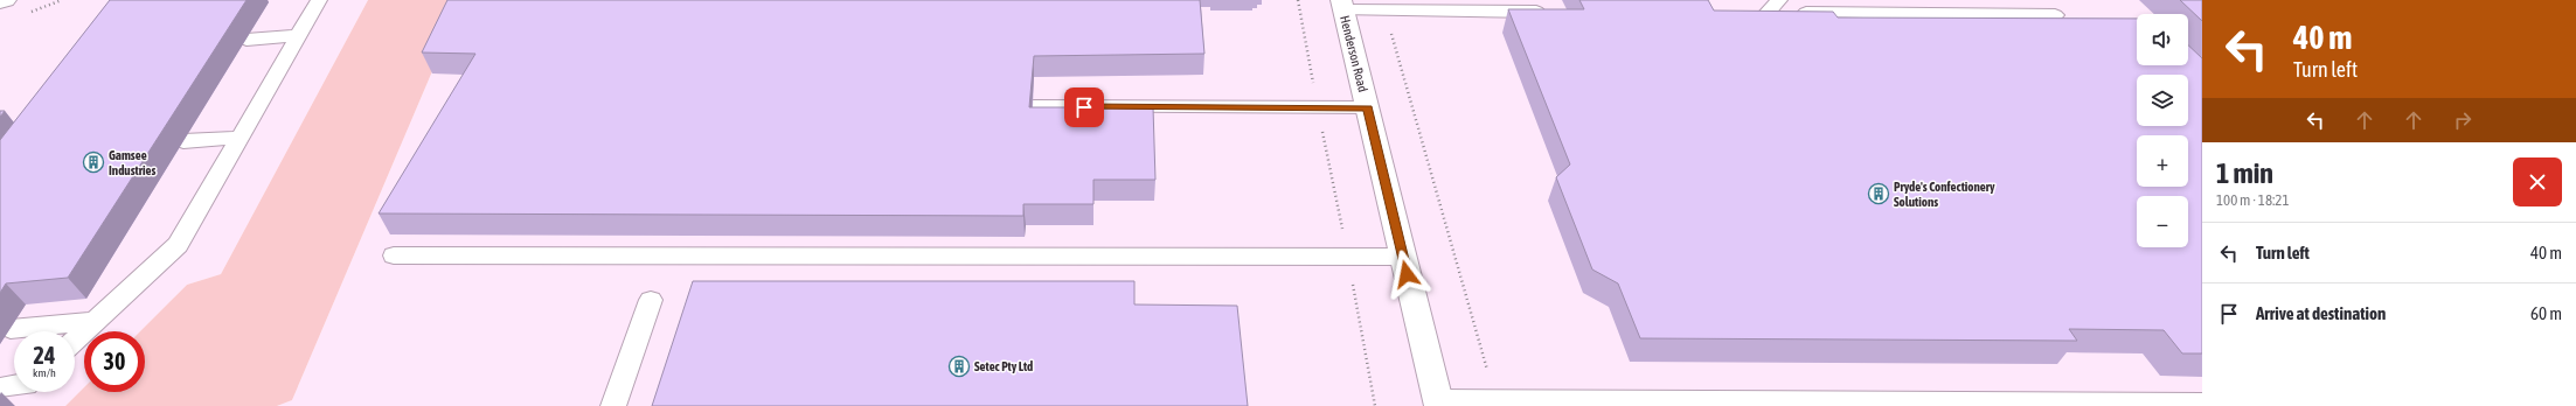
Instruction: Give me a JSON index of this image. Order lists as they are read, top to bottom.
{
  "streets": {
    "street": ["Henderson Road"]
  },
  "places": {
    "building": ["Gamsee Industries", "Pryde's Confectionery Solutions", "Setec Pty Ltd"]
  },
  "page": {
    "turn": ["40 m", "Turn left"],
    "map_buttons": ["+", "−"],
    "heading": ["1 min", "100 m · 18:21"],
    "list": [
      {
        "name": "Turn left",
        "value": "40 m"
      },
      {
        "name": "Arrive at destination",
        "value": "60 m"
      }
    ],
    "speed": "24 km/h",
    "limit": "30"
  }
}
